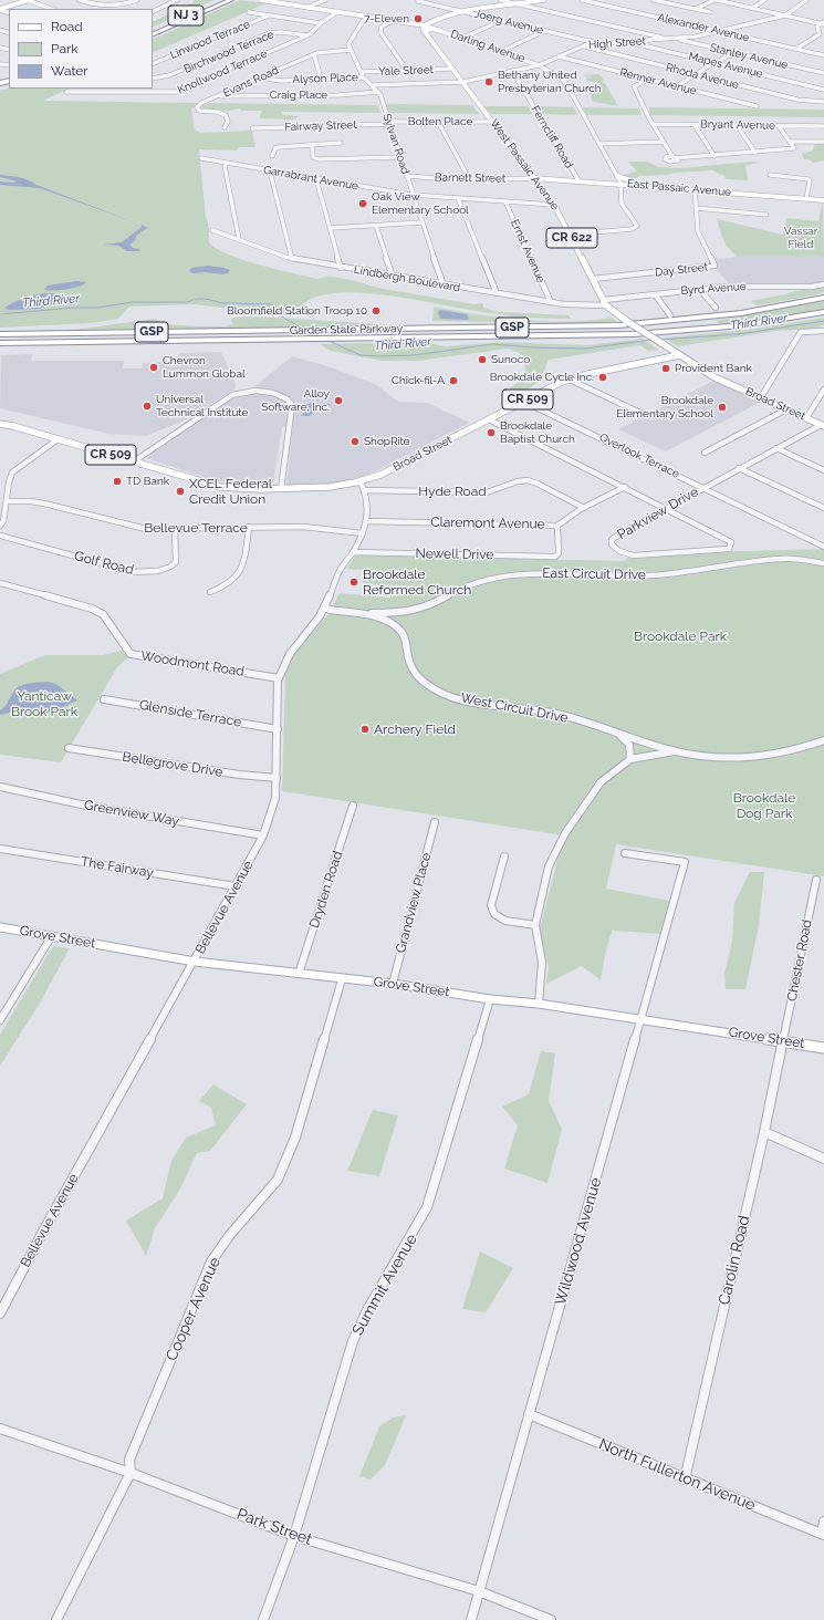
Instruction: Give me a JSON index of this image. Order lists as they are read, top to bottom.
{
  "streets": {
    "highway": ["NJ 3", "GSP", "Garden State Parkway"],
    "main road": [
      "Darling Avenue",
      "West Passaic Avenue",
      "East Passaic Avenue",
      "CR 622",
      "CR 509",
      "Broad Street",
      "Grove Street"
    ],
    "street": [
      "Joerg Avenue",
      "Alexander Avenue",
      "Linwood Terrace",
      "High Street",
      "Birchwood Terrace",
      "Stanley Avenue",
      "Mapes Avenue",
      "Yale Street",
      "Knollwood Terrace",
      "Rhoda Avenue",
      "Alyson Place",
      "Evans Road",
      "Renner Avenue",
      "Craig Place",
      "Bolten Place",
      "Bryant Avenue",
      "Fairway Street",
      "Ferncliff Road",
      "Sylvan Road",
      "Garrabrant Avenue",
      "Barnett Street",
      "Ernst Avenue",
      "Day Street",
      "Lindbergh Boulevard",
      "Byrd Avenue",
      "Overlook Terrace",
      "Hyde Road",
      "Parkview Drive",
      "Claremont Avenue",
      "Bellevue Terrace",
      "Newell Drive",
      "Golf Road",
      "East Circuit Drive",
      "Woodmont Road",
      "West Circuit Drive",
      "Glenside Terrace",
      "Bellegrove Drive",
      "Greenview Way",
      "The Fairway",
      "Dryden Road",
      "Grandview Place",
      "Bellevue Avenue",
      "Chester Road",
      "Wildwood Avenue",
      "Carolin Road",
      "Summit Avenue",
      "Cooper Avenue",
      "North Fullerton Avenue",
      "Park Street"
    ]
  },
  "crossings": [
    ["Joerg Avenue", "High Street"],
    ["Alexander Avenue", "High Street"],
    ["High Street", "Darling Avenue"],
    ["High Street", "Stanley Avenue"],
    ["High Street", "Mapes Avenue"],
    ["High Street", "Rhoda Avenue"],
    ["High Street", "Renner Avenue"],
    ["High Street", "Ferncliff Road"],
    ["High Street", "Sylvan Road"],
    ["High Street", "West Passaic Avenue"],
    ["Darling Avenue", "Knollwood Terrace"],
    ["Darling Avenue", "West Passaic Avenue"],
    ["Darling Avenue", "East Passaic Avenue"],
    ["Birchwood Terrace", "Knollwood Terrace"],
    ["Yale Street", "Sylvan Road"],
    ["Yale Street", "West Passaic Avenue"],
    ["Alyson Place", "Evans Road"],
    ["Alyson Place", "Sylvan Road"],
    ["Evans Road", "Craig Place"],
    ["Evans Road", "Sylvan Road"],
    ["Craig Place", "Sylvan Road"],
    ["Bolten Place", "Fairway Street"],
    ["Bolten Place", "Sylvan Road"],
    ["Bolten Place", "West Passaic Avenue"],
    ["Fairway Street", "Sylvan Road"],
    ["Ferncliff Road", "East Passaic Avenue"],
    ["Sylvan Road", "Garrabrant Avenue"],
    ["Sylvan Road", "Barnett Street"],
    ["Sylvan Road", "Lindbergh Boulevard"],
    ["West Passaic Avenue", "Garrabrant Avenue"],
    ["West Passaic Avenue", "Barnett Street"],
    ["West Passaic Avenue", "East Passaic Avenue"],
    ["West Passaic Avenue", "Day Street"],
    ["West Passaic Avenue", "Lindbergh Boulevard"],
    ["West Passaic Avenue", "Byrd Avenue"],
    ["West Passaic Avenue", "Broad Street"],
    ["Garrabrant Avenue", "Ernst Avenue"],
    ["Barnett Street", "East Passaic Avenue"],
    ["East Passaic Avenue", "Day Street"],
    ["Ernst Avenue", "Lindbergh Boulevard"],
    ["Lindbergh Boulevard", "Byrd Avenue"],
    ["Broad Street", "Overlook Terrace"],
    ["Broad Street", "Parkview Drive"],
    ["Broad Street", "Bellevue Avenue"],
    ["Overlook Terrace", "Parkview Drive"],
    ["Hyde Road", "Claremont Avenue"],
    ["Hyde Road", "Bellevue Avenue"],
    ["Claremont Avenue", "Newell Drive"],
    ["Claremont Avenue", "Bellevue Avenue"],
    ["Bellevue Terrace", "Golf Road"],
    ["Bellevue Terrace", "Bellevue Avenue"],
    ["Newell Drive", "Bellevue Avenue"],
    ["East Circuit Drive", "West Circuit Drive"],
    ["East Circuit Drive", "Bellevue Avenue"],
    ["Woodmont Road", "Bellevue Avenue"],
    ["West Circuit Drive", "Bellevue Avenue"],
    ["Glenside Terrace", "Bellevue Avenue"],
    ["Bellegrove Drive", "Bellevue Avenue"],
    ["Greenview Way", "Bellevue Avenue"],
    ["The Fairway", "Bellevue Avenue"],
    ["Dryden Road", "Grove Street"],
    ["Grandview Place", "Grove Street"],
    ["Bellevue Avenue", "Grove Street"],
    ["Grove Street", "Chester Road"],
    ["Grove Street", "Wildwood Avenue"],
    ["Grove Street", "Carolin Road"],
    ["Grove Street", "Summit Avenue"],
    ["Grove Street", "Cooper Avenue"],
    ["Chester Road", "Carolin Road"],
    ["Wildwood Avenue", "North Fullerton Avenue"],
    ["Wildwood Avenue", "Park Street"],
    ["Carolin Road", "North Fullerton Avenue"],
    ["Summit Avenue", "Park Street"],
    ["Cooper Avenue", "Park Street"]
  ],
  "water": ["Third River"],
  "parks": [
    "Vassar Field",
    "Brookdale Park",
    "Yanticaw Brook Park",
    "Brookdale Dog Park"
  ],
  "places": [
    "7-Eleven",
    "Bethany United Presbyterian Church",
    "Oak View Elementary School",
    "Bloomfield Station Troop 10",
    "Sunoco",
    "Chevron Lummon Global",
    "Provident Bank",
    "Brookdale Cycle Inc.",
    "Chick-fil-A",
    "Alloy Software, Inc.",
    "Universal Technical Institute",
    "Brookdale Elementary School",
    "Brookdale Baptist Church",
    "ShopRite",
    "TD Bank",
    "XCEL Federal Credit Union",
    "Brookdale Reformed Church",
    "Archery Field"
  ],
  "legend": ["Road", "Park", "Water"]
}
